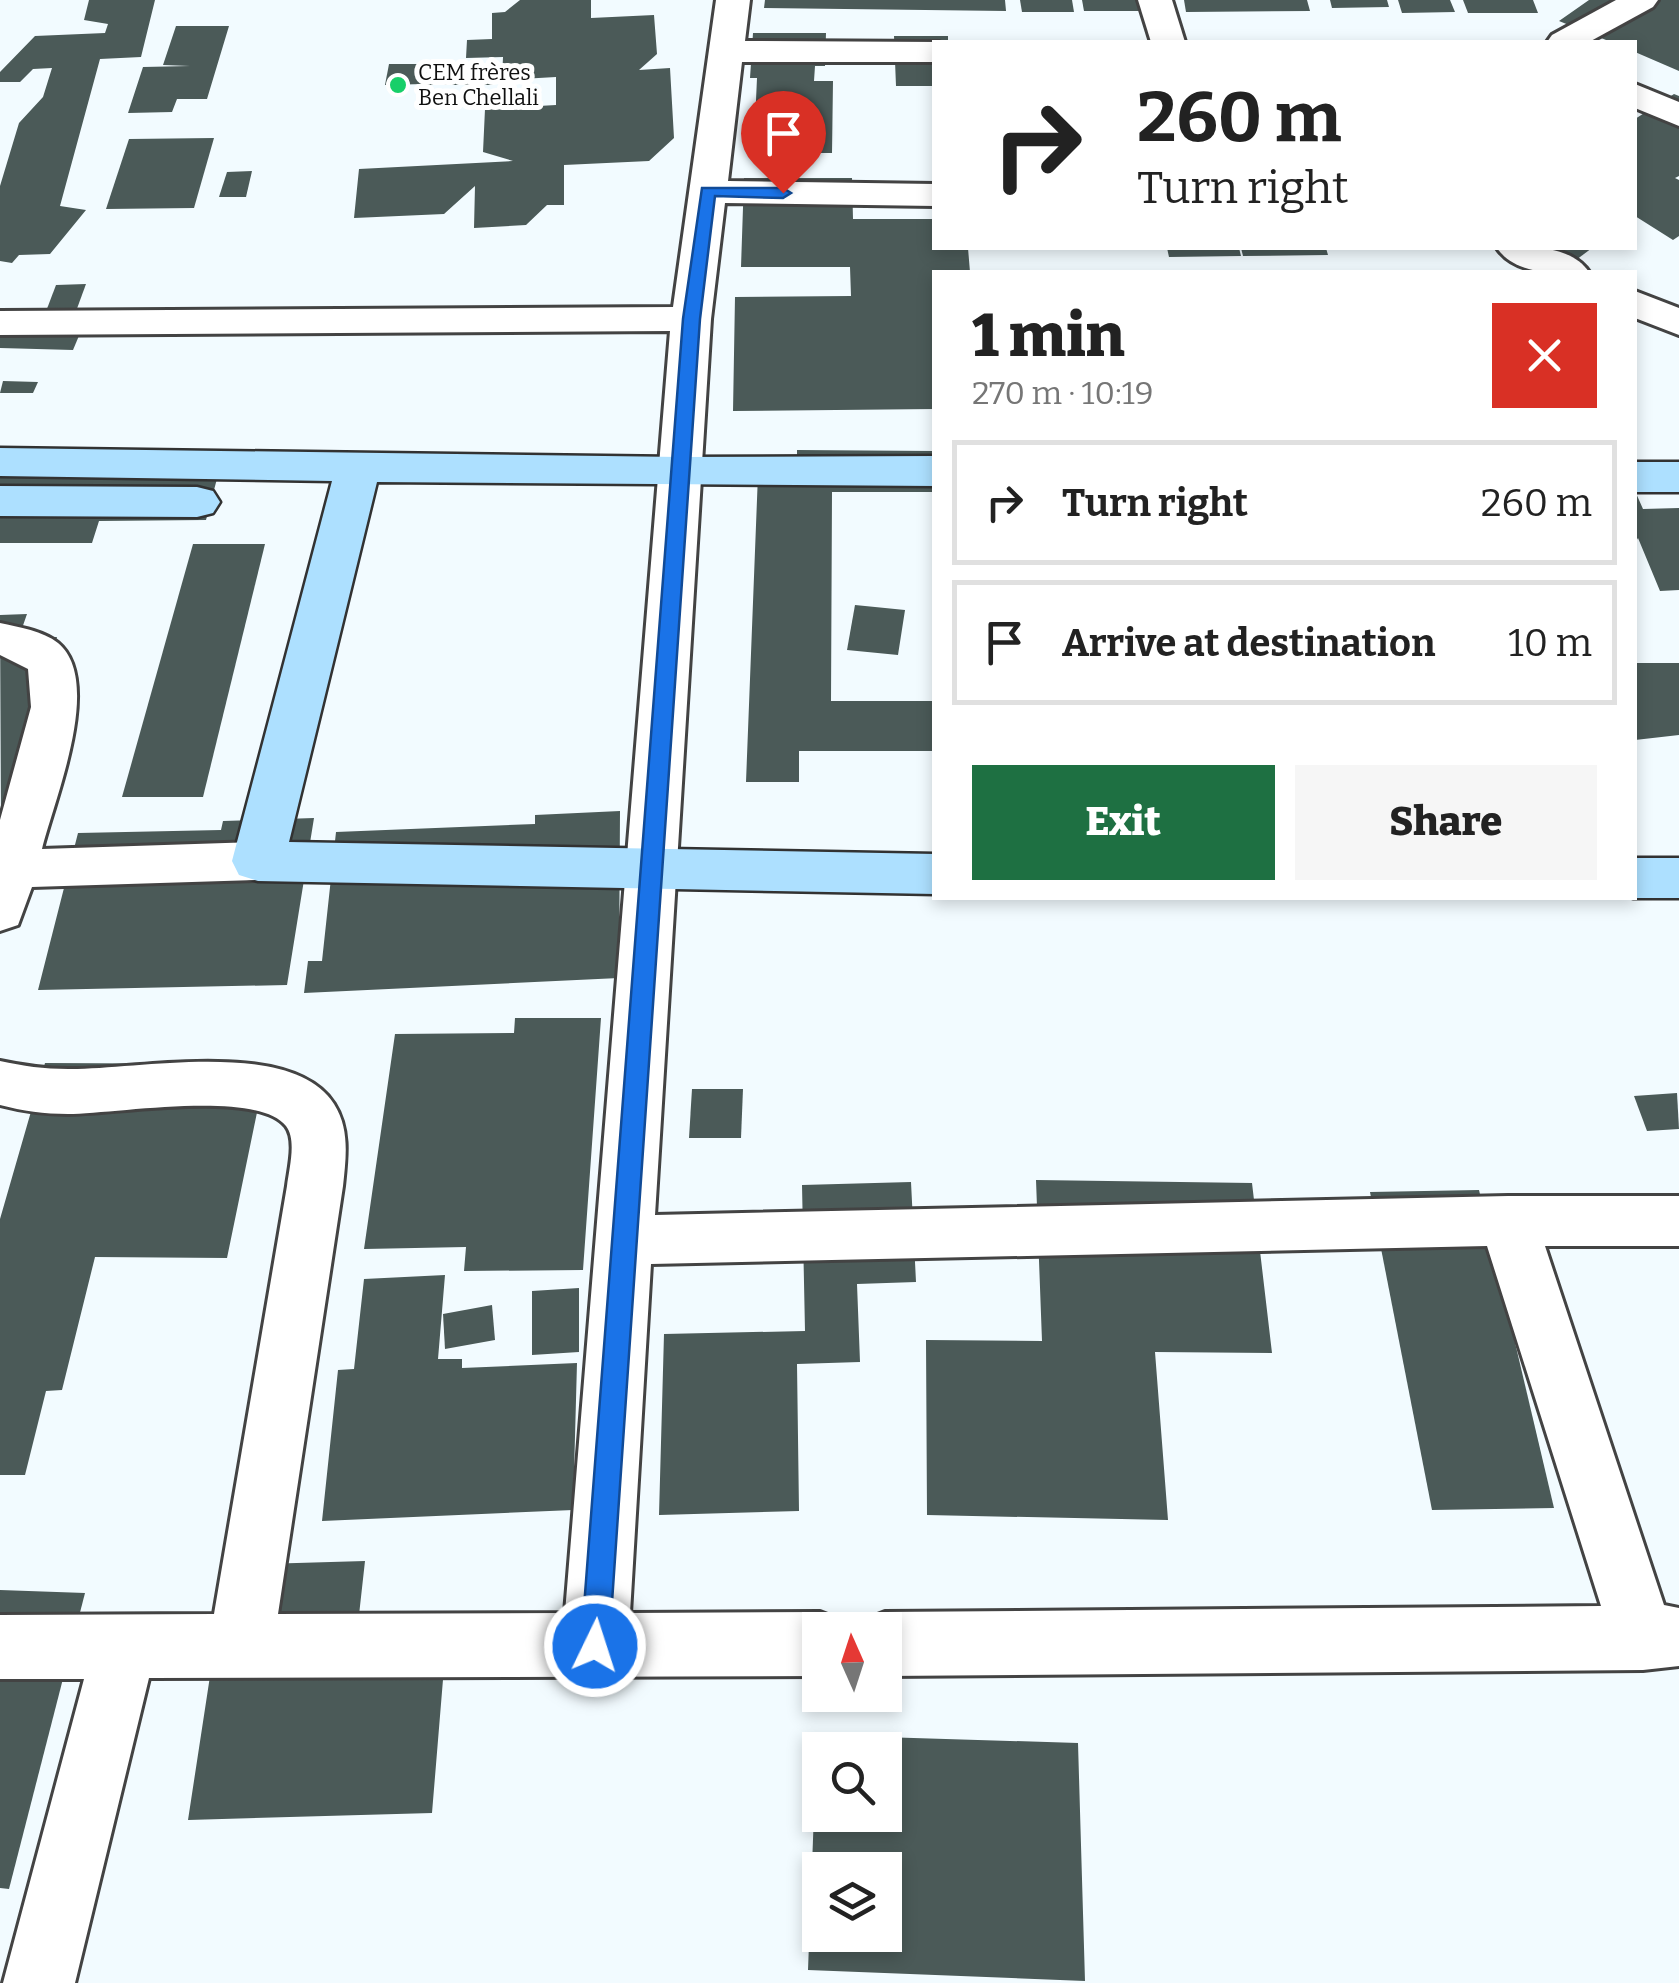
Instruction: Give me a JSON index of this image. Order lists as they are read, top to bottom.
{
  "places": ["CEM frères Ben Chellali"],
  "north": "top",
  "page": {
    "turn": ["260 m", "Turn right"],
    "heading": ["1 min", "270 m · 10:19"],
    "list": [
      {
        "name": "Turn right",
        "value": "260 m"
      },
      {
        "name": "Arrive at destination",
        "value": "10 m"
      }
    ],
    "buttons": ["Exit", "Share"]
  }
}
